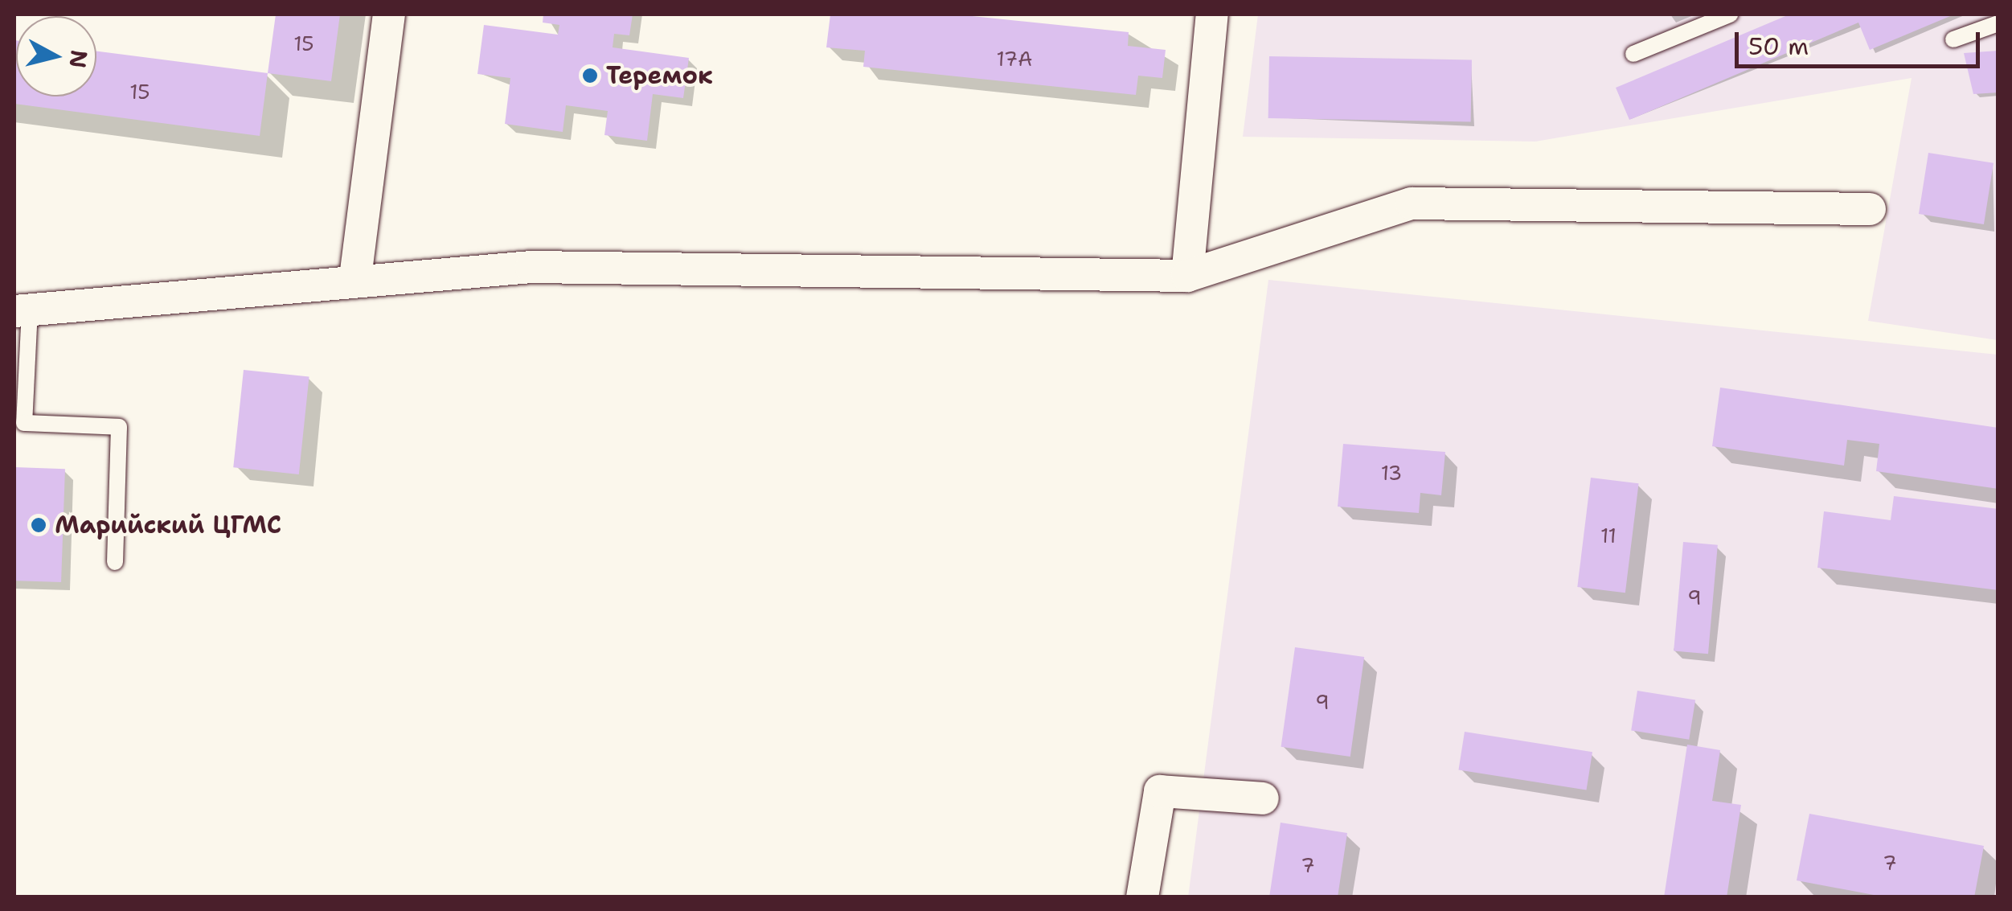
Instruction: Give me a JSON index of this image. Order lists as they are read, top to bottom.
{
  "places": ["Теремок", "Марийский ЦГМС"],
  "house_numbers": [
    "15",
    "17А",
    "15",
    "13",
    "11",
    "9",
    "9",
    "7",
    "7"
  ],
  "scale_bar": "50 m",
  "north": "right"
}
